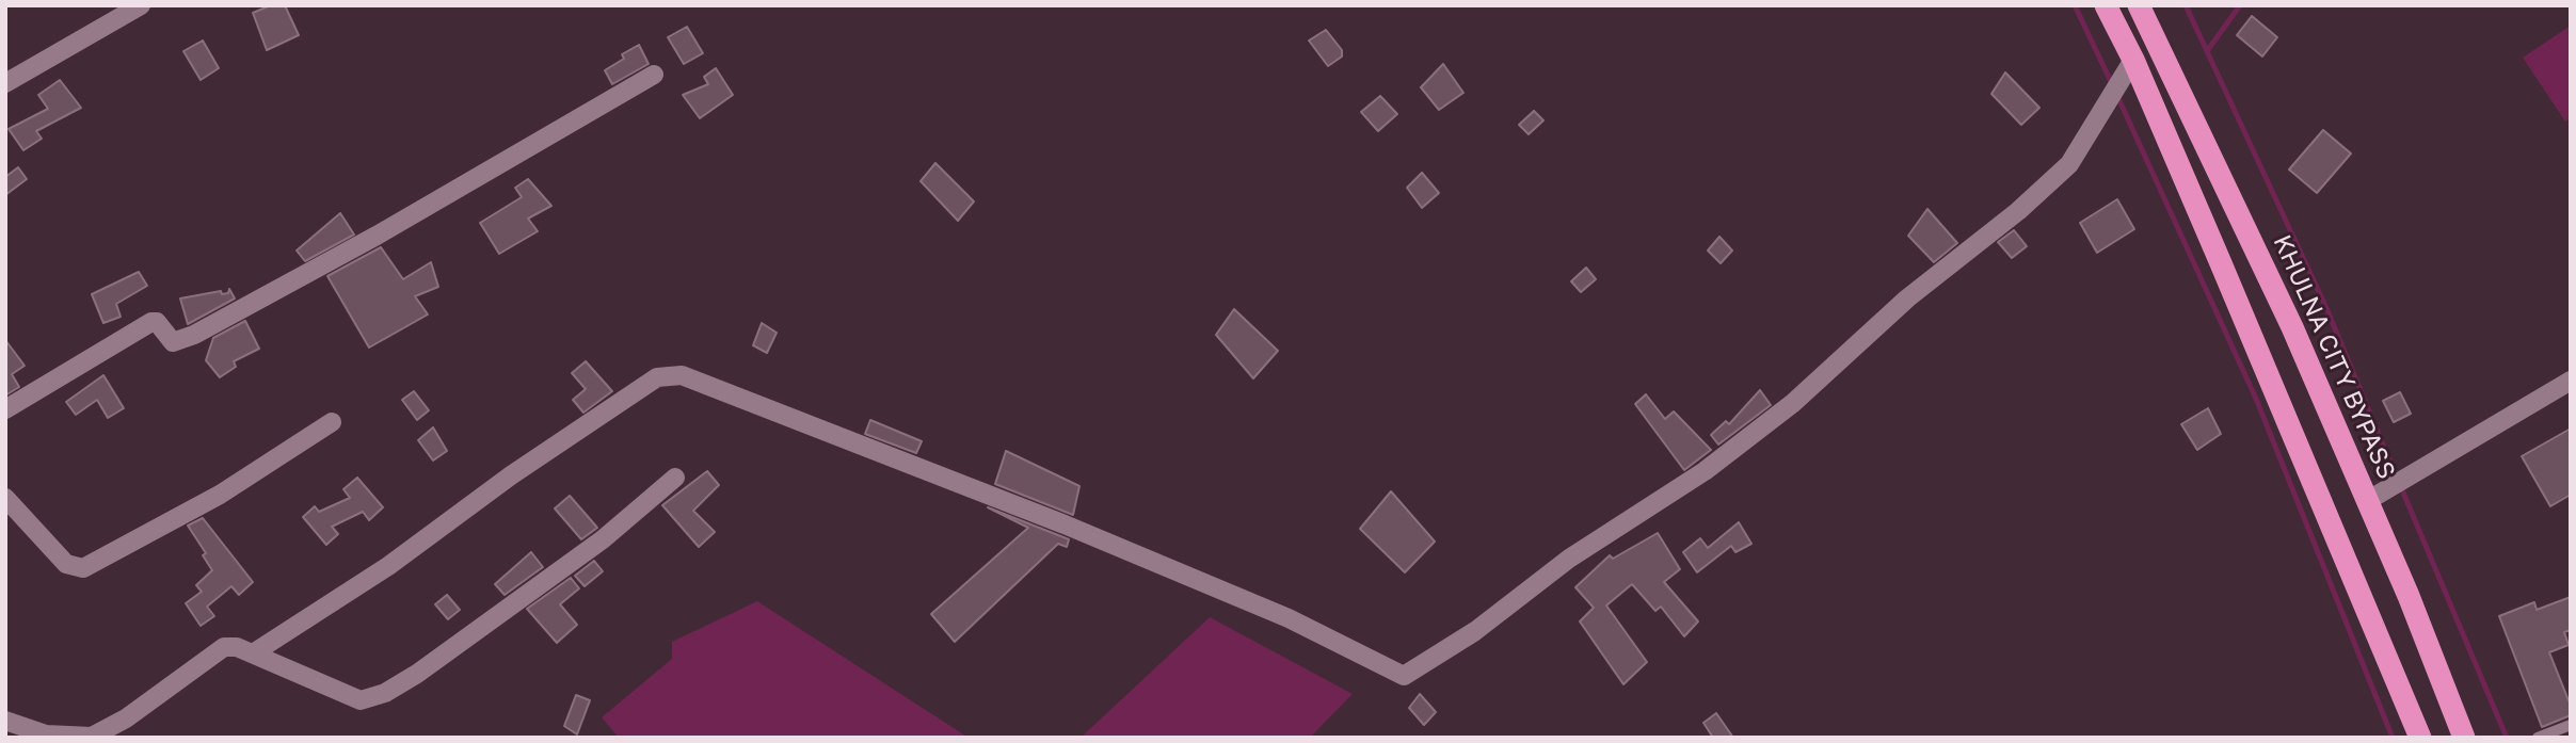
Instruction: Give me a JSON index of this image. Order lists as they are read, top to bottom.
{
  "streets": {
    "highway": ["KHULNA CITY BYPASS"]
  }
}
